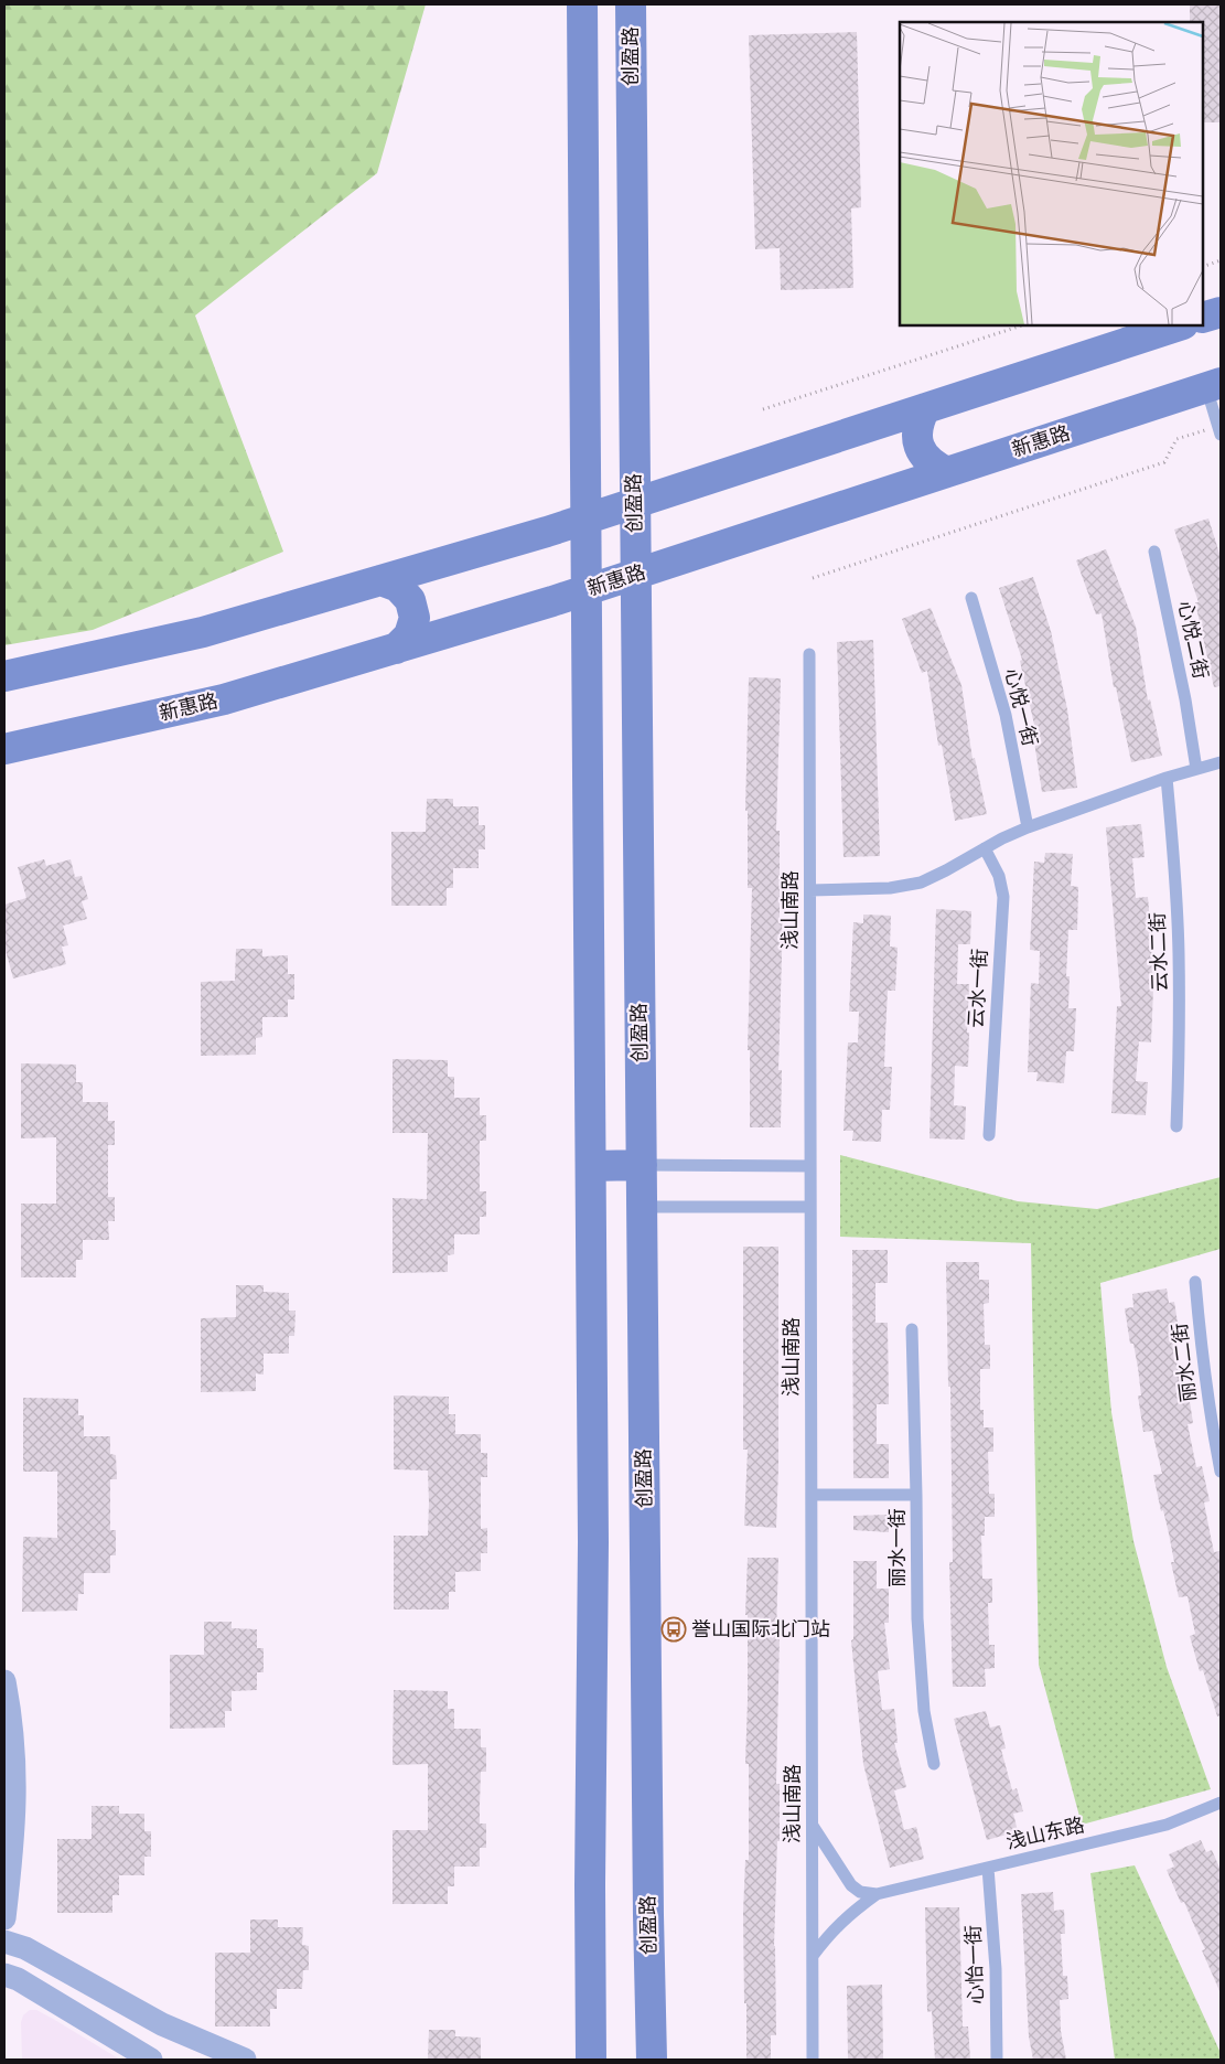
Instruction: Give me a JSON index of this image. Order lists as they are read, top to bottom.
{
  "streets": {
    "street": ["创盈路", "新惠路"],
    "lane": [
      "心悦二街",
      "心悦一街",
      "浅山南路",
      "云水二街",
      "云水一街",
      "丽水二街",
      "丽水一街",
      "浅山东路",
      "心怡一街"
    ]
  },
  "crossings": [
    ["创盈路", "新惠路"],
    ["浅山南路", "浅山东路"],
    ["浅山东路", "心怡一街"]
  ],
  "places": {
    "bus stop": ["誉山国际北门站"]
  }
}
